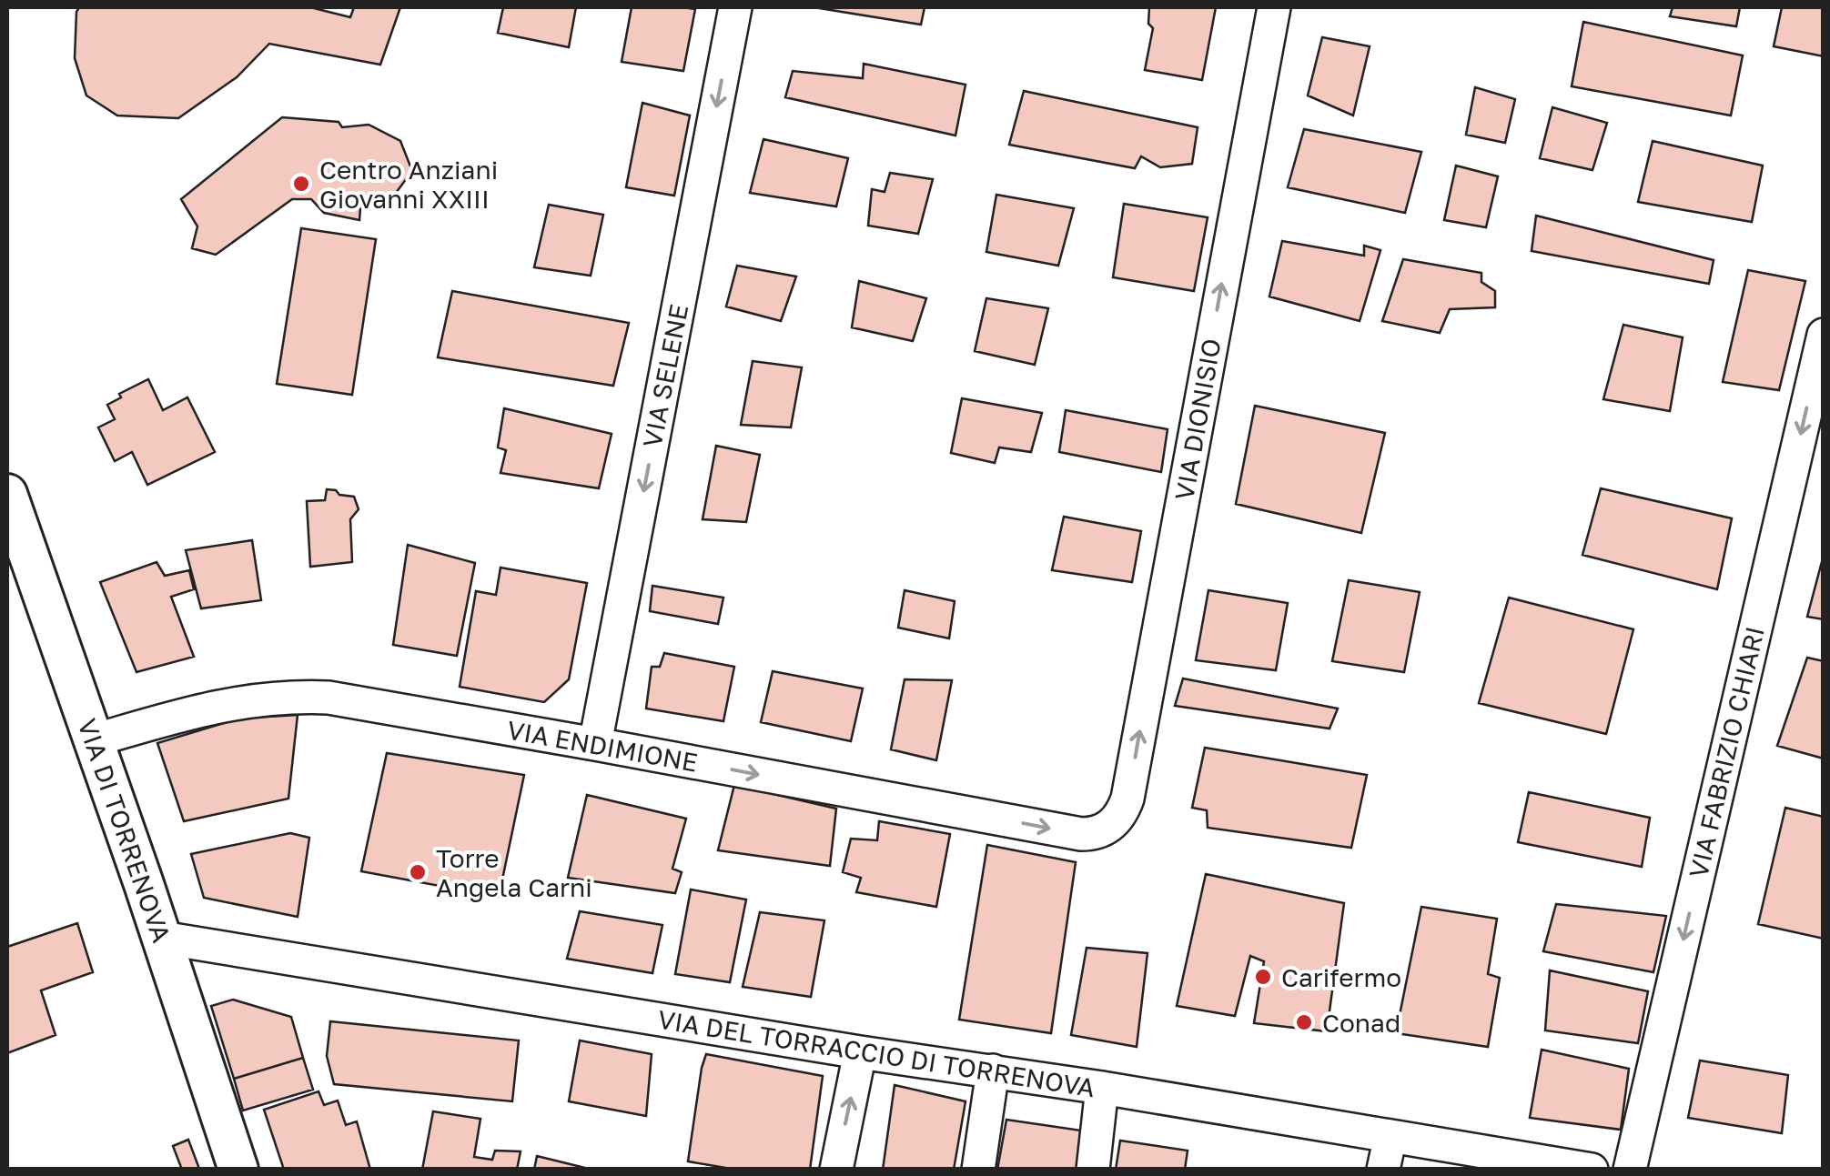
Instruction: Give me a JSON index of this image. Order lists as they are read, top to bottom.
{
  "streets": {
    "street": [
      "VIA SELENE",
      "VIA DIONISIO",
      "VIA ENDIMIONE",
      "VIA FABRIZIO CHIARI",
      "VIA DI TORRENOVA",
      "VIA DEL TORRACCIO DI TORRENOVA"
    ]
  },
  "crossings": [
    ["VIA SELENE", "VIA ENDIMIONE"],
    ["VIA DIONISIO", "VIA ENDIMIONE"],
    ["VIA ENDIMIONE", "VIA DI TORRENOVA"],
    ["VIA DI TORRENOVA", "VIA DEL TORRACCIO DI TORRENOVA"]
  ],
  "one_way": [
    "VIA SELENE",
    "VIA DIONISIO",
    "VIA ENDIMIONE",
    "VIA FABRIZIO CHIARI"
  ],
  "places": [
    "Centro Anziani Giovanni XXIII",
    "Torre Angela Carni",
    "Carifermo",
    "Conad"
  ]
}
